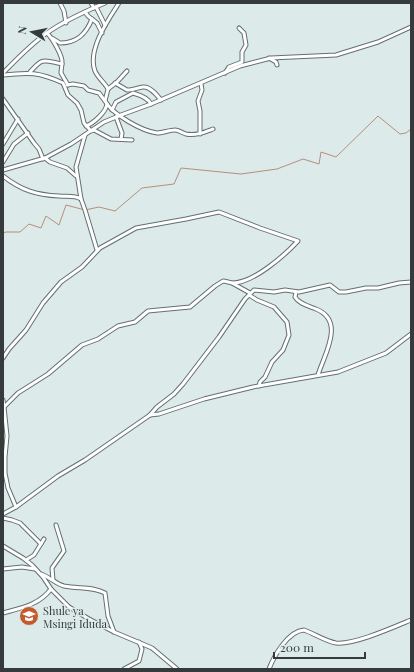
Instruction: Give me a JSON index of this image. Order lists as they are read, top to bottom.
{
  "places": {
    "school or university": ["Shule ya Msingi Iduda"]
  },
  "scale_bar": "200 m",
  "north": "left"
}
